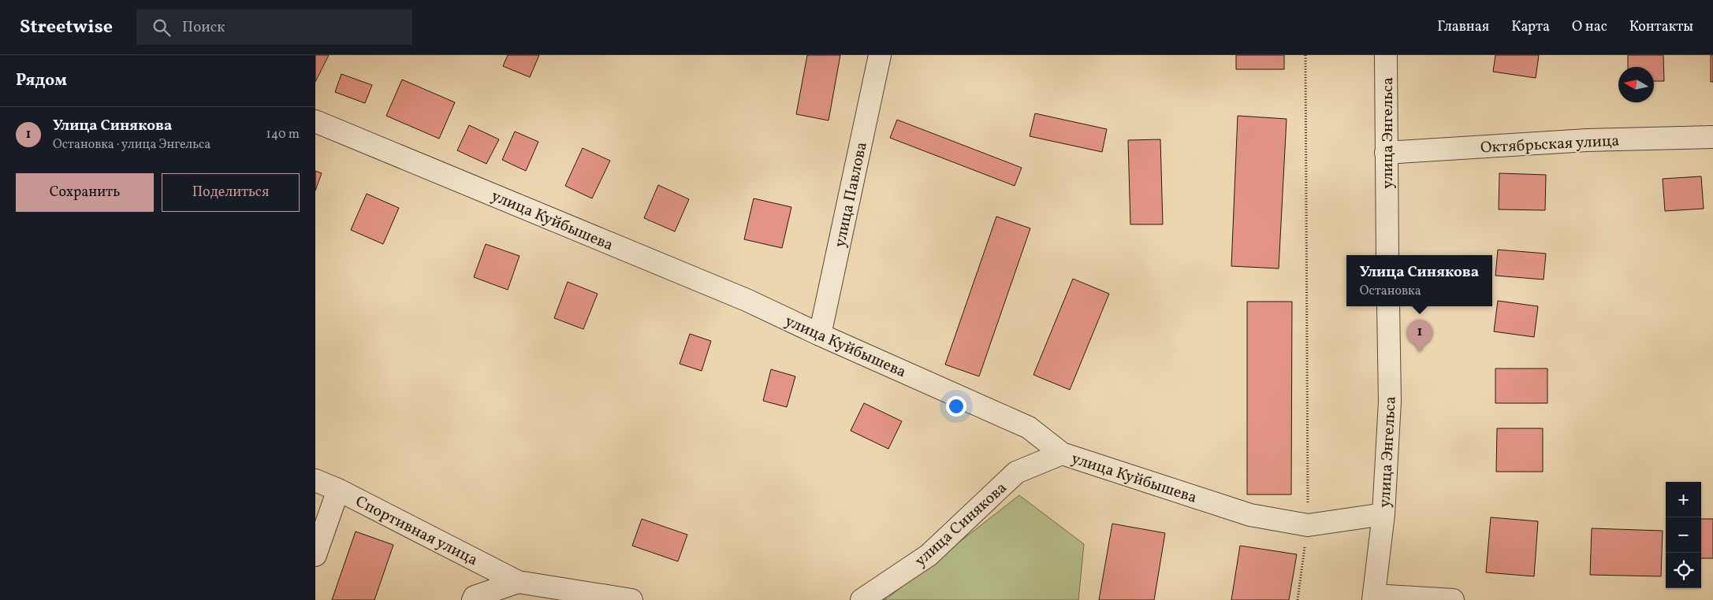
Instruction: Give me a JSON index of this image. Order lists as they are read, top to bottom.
{
  "streets": {
    "street": [
      "улица Энгельса",
      "Октябрьская улица",
      "улица Павлова",
      "улица Куйбышева",
      "улица Синякова",
      "Спортивная улица"
    ]
  },
  "crossings": [
    ["улица Энгельса", "Октябрьская улица"],
    ["улица Энгельса", "улица Куйбышева"],
    ["улица Павлова", "улица Куйбышева"],
    ["улица Куйбышева", "улица Синякова"]
  ],
  "north": "left",
  "page": {
    "header": "Streetwise",
    "search": "Поиск",
    "nav": [
      "Главная",
      "Карта",
      "О нас",
      "Контакты"
    ],
    "heading": "Рядом",
    "list": [
      {
        "mark": "1",
        "name": "Улица Синякова",
        "note": "Остановка · улица Энгельса",
        "value": "140 m"
      }
    ],
    "buttons": ["Сохранить", "Поделиться"],
    "popup": ["Улица Синякова", "Остановка"],
    "pins": "1",
    "map_buttons": ["+", "−"]
  }
}
